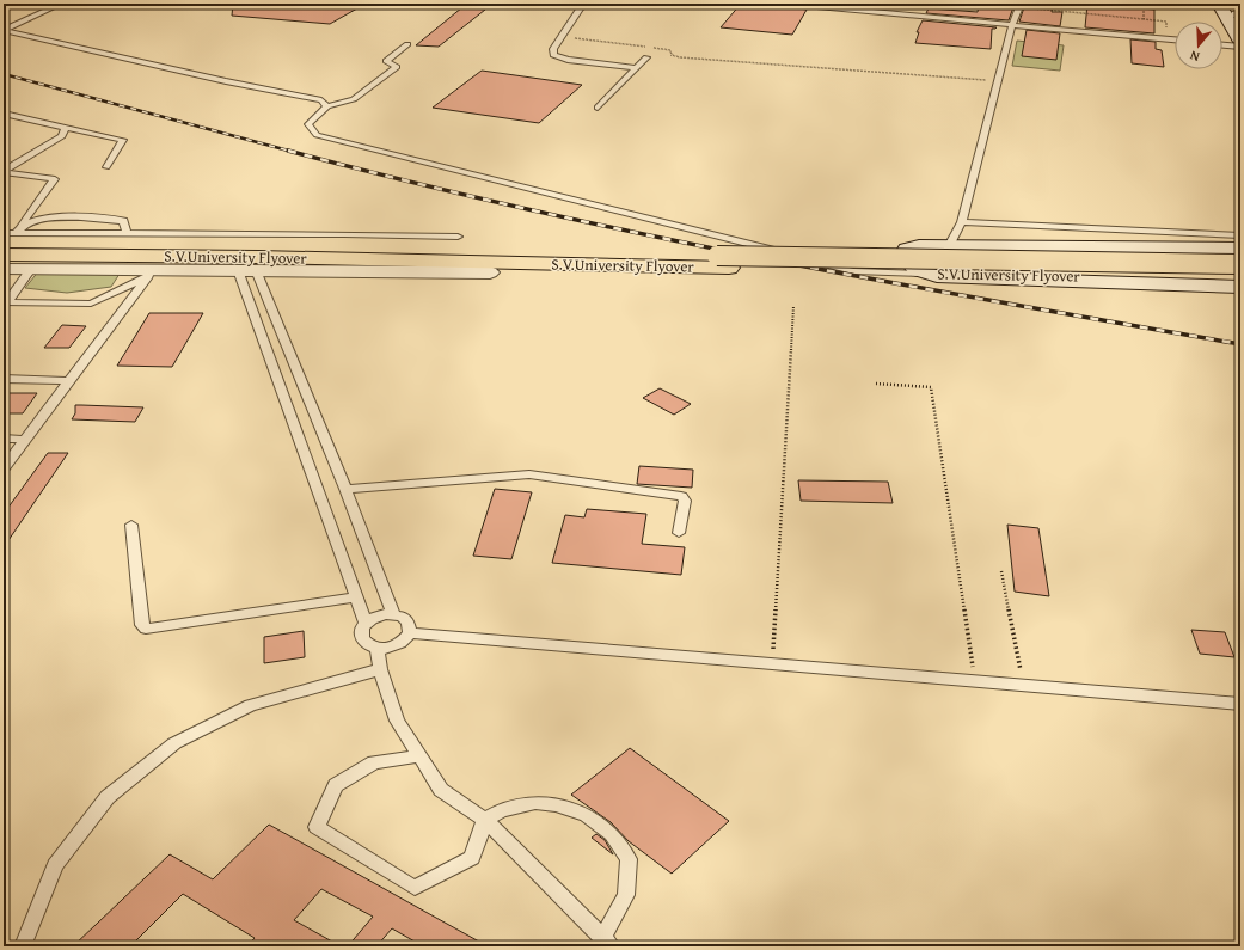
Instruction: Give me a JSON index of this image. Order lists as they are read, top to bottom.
{
  "streets": {
    "main road": ["S.V.University Flyover"]
  },
  "north": "bottom"
}
